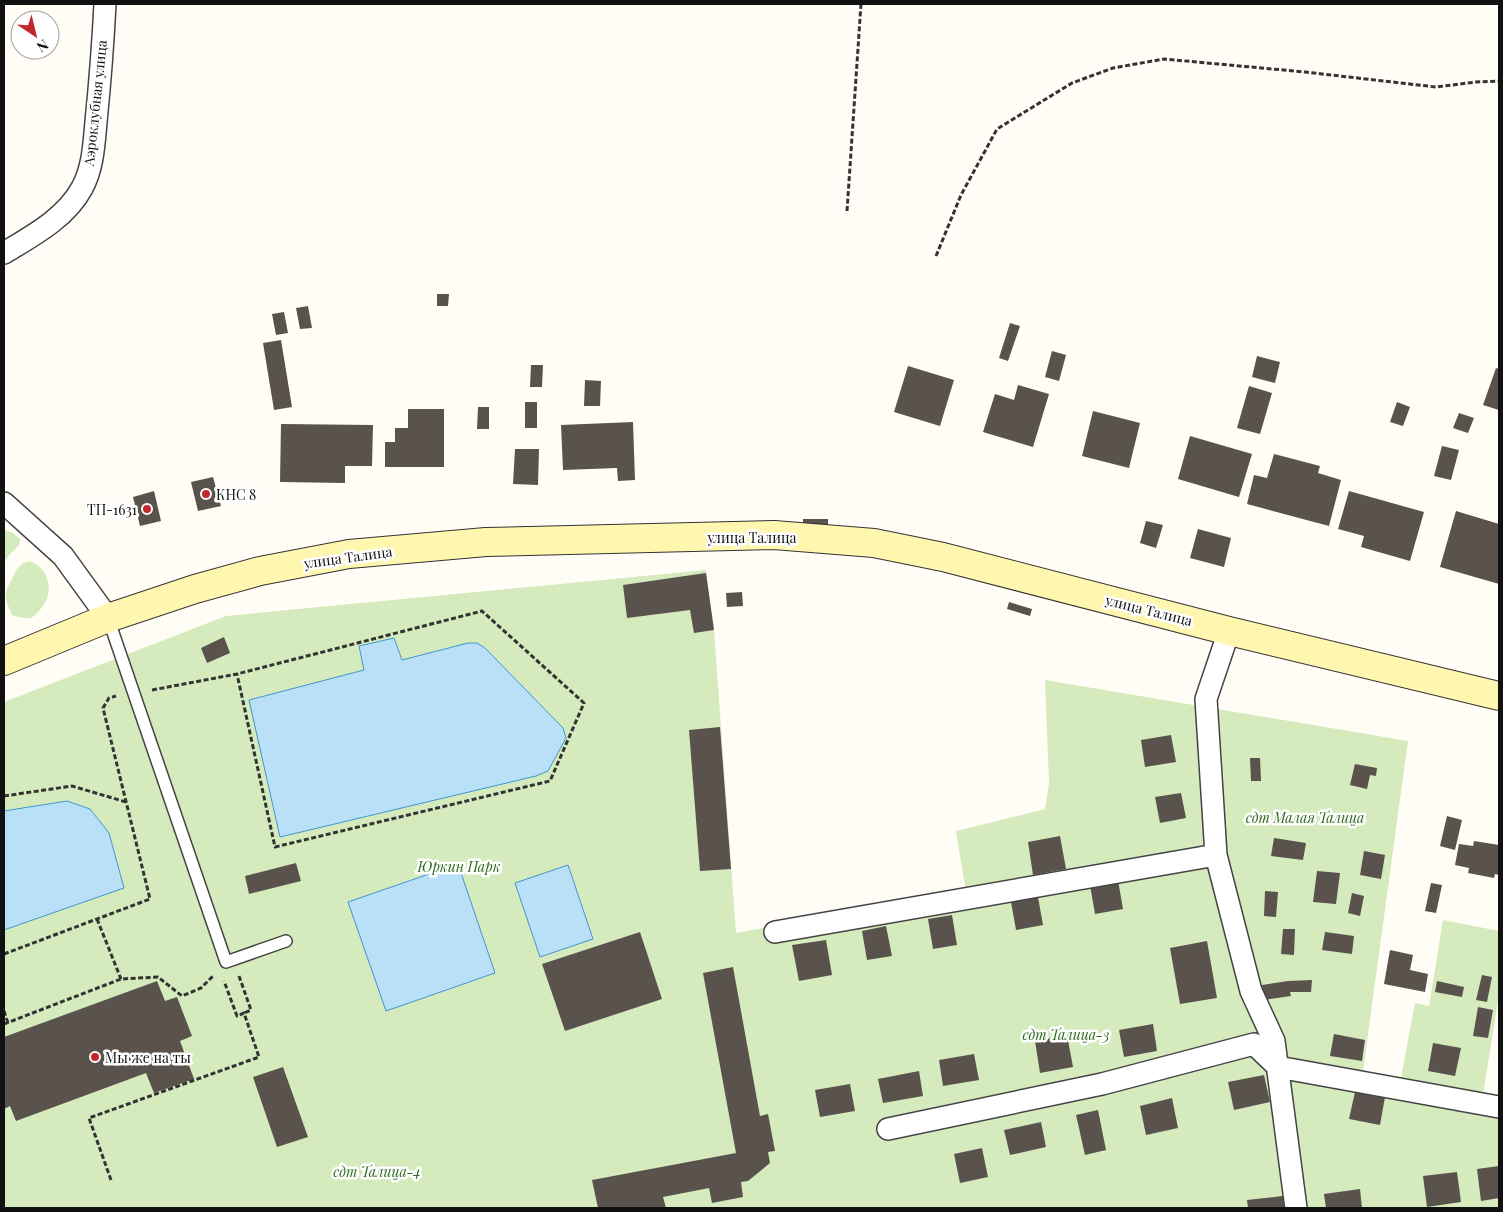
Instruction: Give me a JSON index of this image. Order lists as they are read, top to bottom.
{
  "streets": {
    "street": ["Аэроклубная улица", "улица Талица"]
  },
  "parks": [
    "сдт Малая Талица",
    "Юркин Парк",
    "сдт Талица-3",
    "сдт Талица-4"
  ],
  "places": ["КНС 8", "ТП-1631", "Мы же на ты"],
  "north": "bottom right"
}
